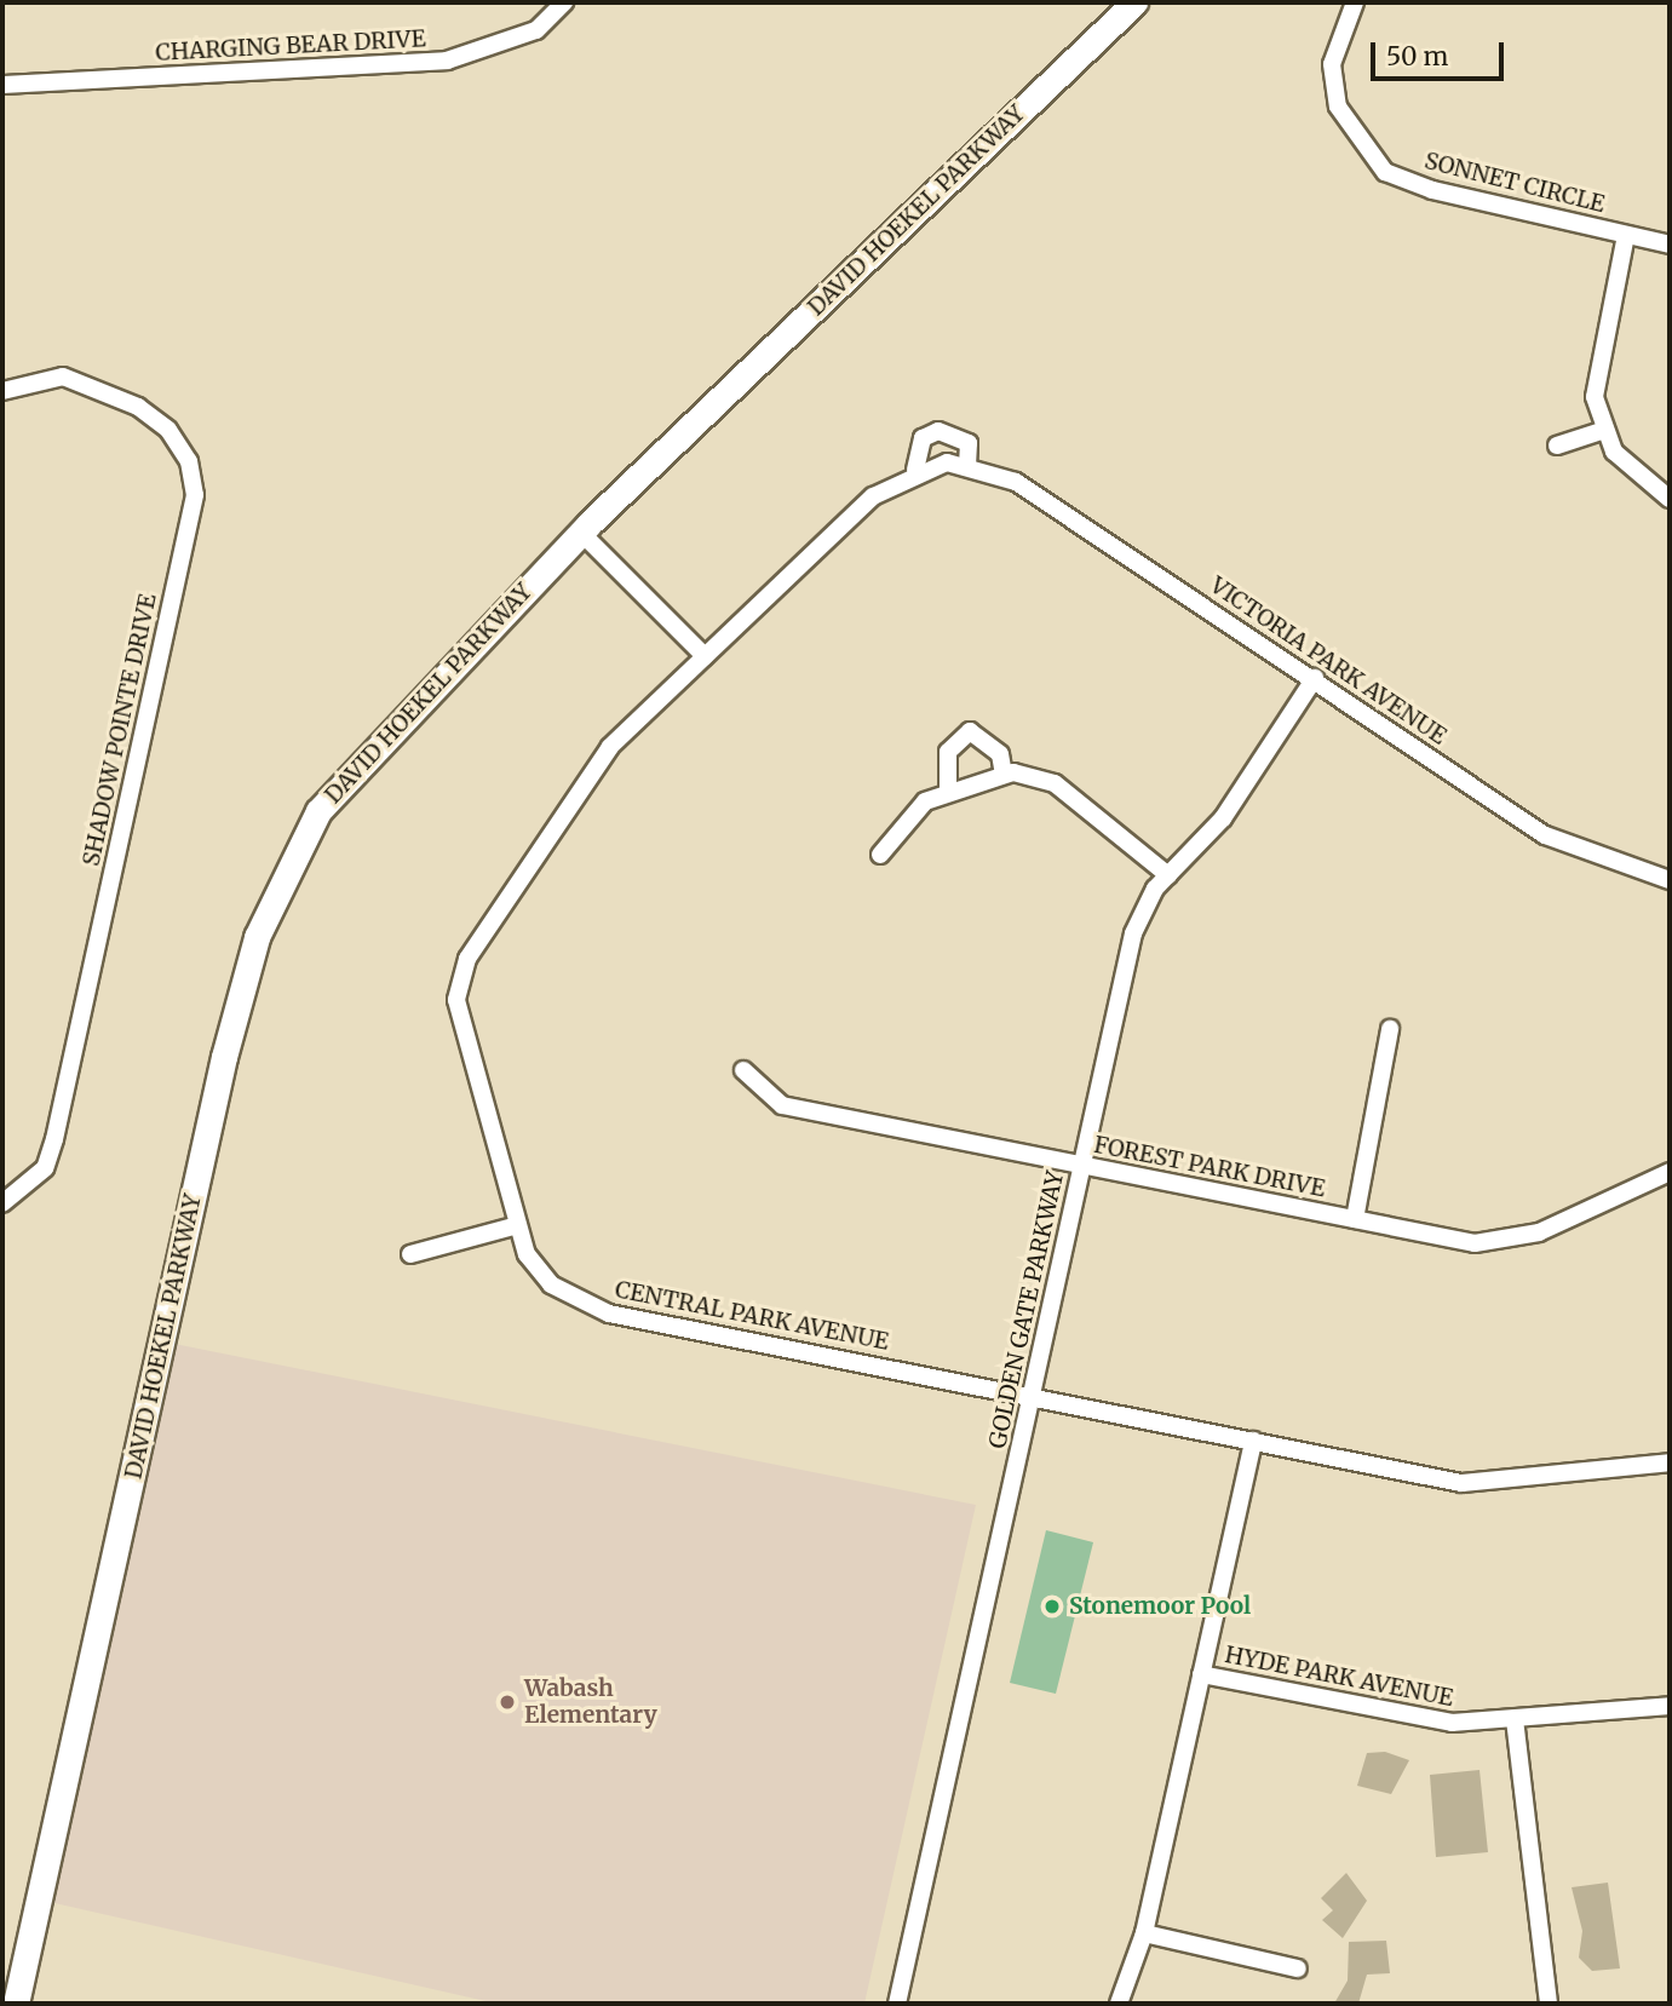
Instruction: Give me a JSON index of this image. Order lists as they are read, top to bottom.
{
  "streets": {
    "main road": ["DAVID HOEKEL PARKWAY"],
    "street": [
      "CHARGING BEAR DRIVE",
      "SONNET CIRCLE",
      "VICTORIA PARK AVENUE",
      "SHADOW POINTE DRIVE",
      "FOREST PARK DRIVE",
      "GOLDEN GATE PARKWAY",
      "CENTRAL PARK AVENUE",
      "HYDE PARK AVENUE"
    ]
  },
  "crossings": [
    ["VICTORIA PARK AVENUE", "GOLDEN GATE PARKWAY"],
    ["VICTORIA PARK AVENUE", "CENTRAL PARK AVENUE"],
    ["FOREST PARK DRIVE", "GOLDEN GATE PARKWAY"],
    ["GOLDEN GATE PARKWAY", "CENTRAL PARK AVENUE"]
  ],
  "places": ["Stonemoor Pool", "Wabash Elementary"],
  "scale_bar": "50 m"
}
